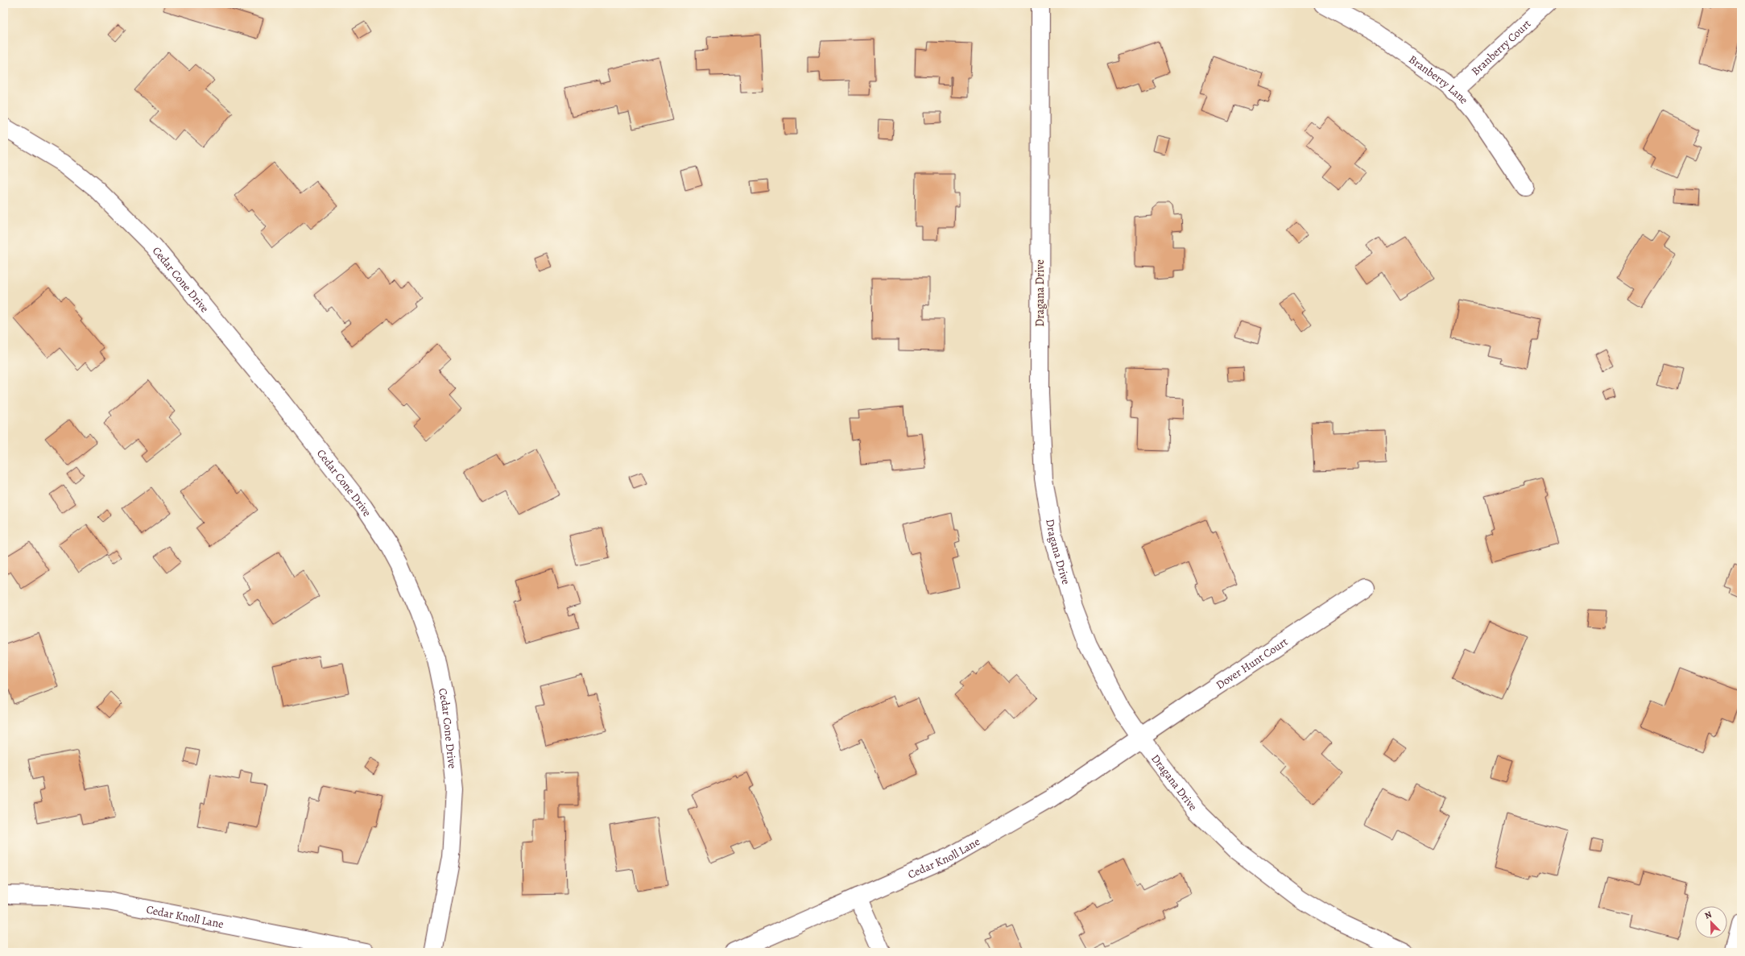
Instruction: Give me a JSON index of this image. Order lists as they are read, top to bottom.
{
  "streets": {
    "street": [
      "Branberry Court",
      "Branberry Lane",
      "Cedar Cone Drive",
      "Dragana Drive",
      "Dover Hunt Court",
      "Cedar Knoll Lane"
    ]
  },
  "crossings": [
    ["Branberry Court", "Branberry Lane"],
    ["Dragana Drive", "Dover Hunt Court"],
    ["Dragana Drive", "Cedar Knoll Lane"],
    ["Dover Hunt Court", "Cedar Knoll Lane"]
  ],
  "north": "top left"
}
